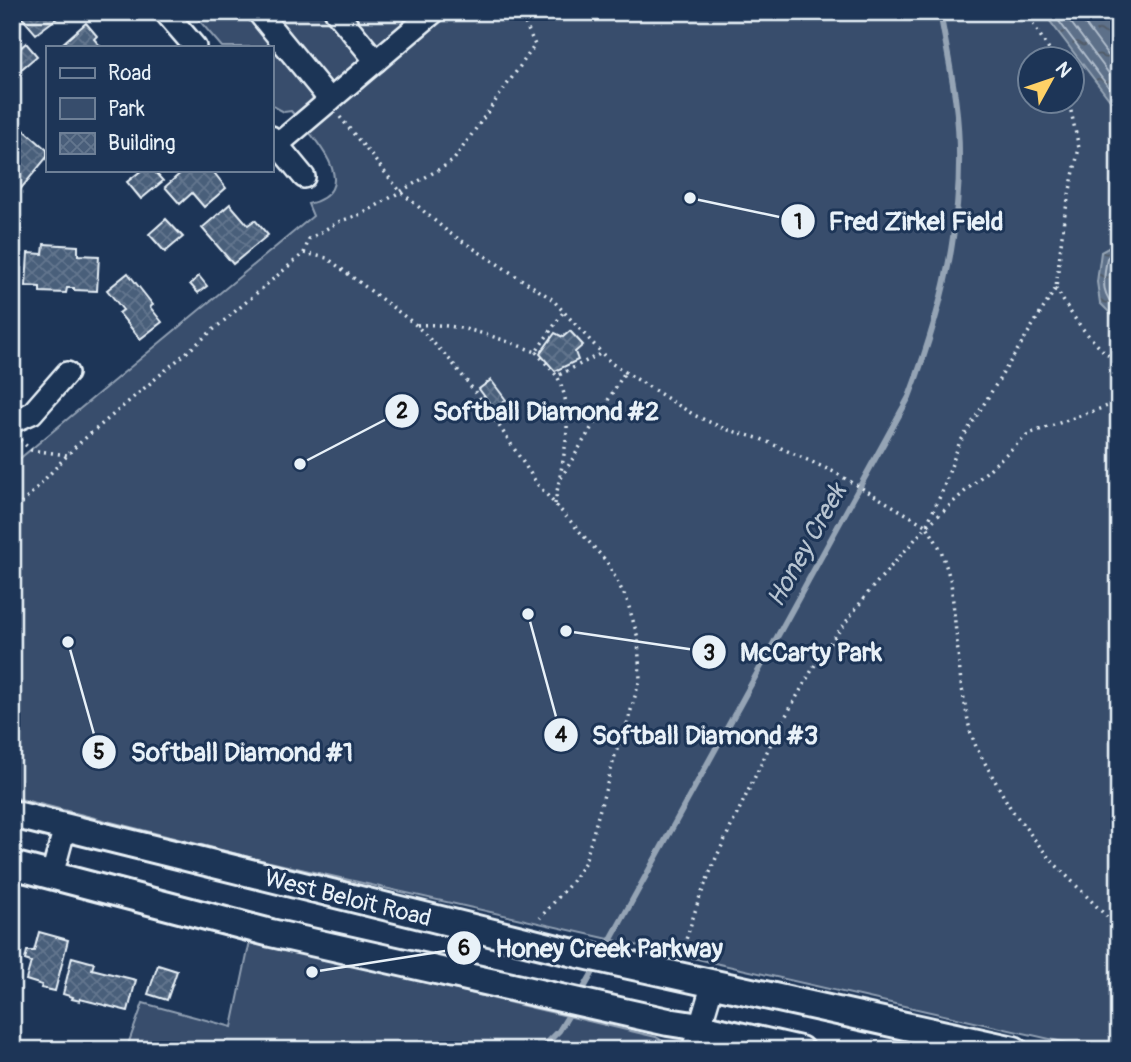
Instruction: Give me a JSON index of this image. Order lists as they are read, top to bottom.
{
  "streets": {
    "main road": ["West Beloit Road"]
  },
  "water": ["Honey Creek"],
  "places": [
    "Fred Zirkel Field",
    "Softball Diamond #2",
    "Softball Diamond #3",
    "McCarty Park",
    "Softball Diamond #1",
    "Honey Creek Parkway"
  ],
  "legend": ["Road", "Park", "Building"],
  "north": "top right"
}
